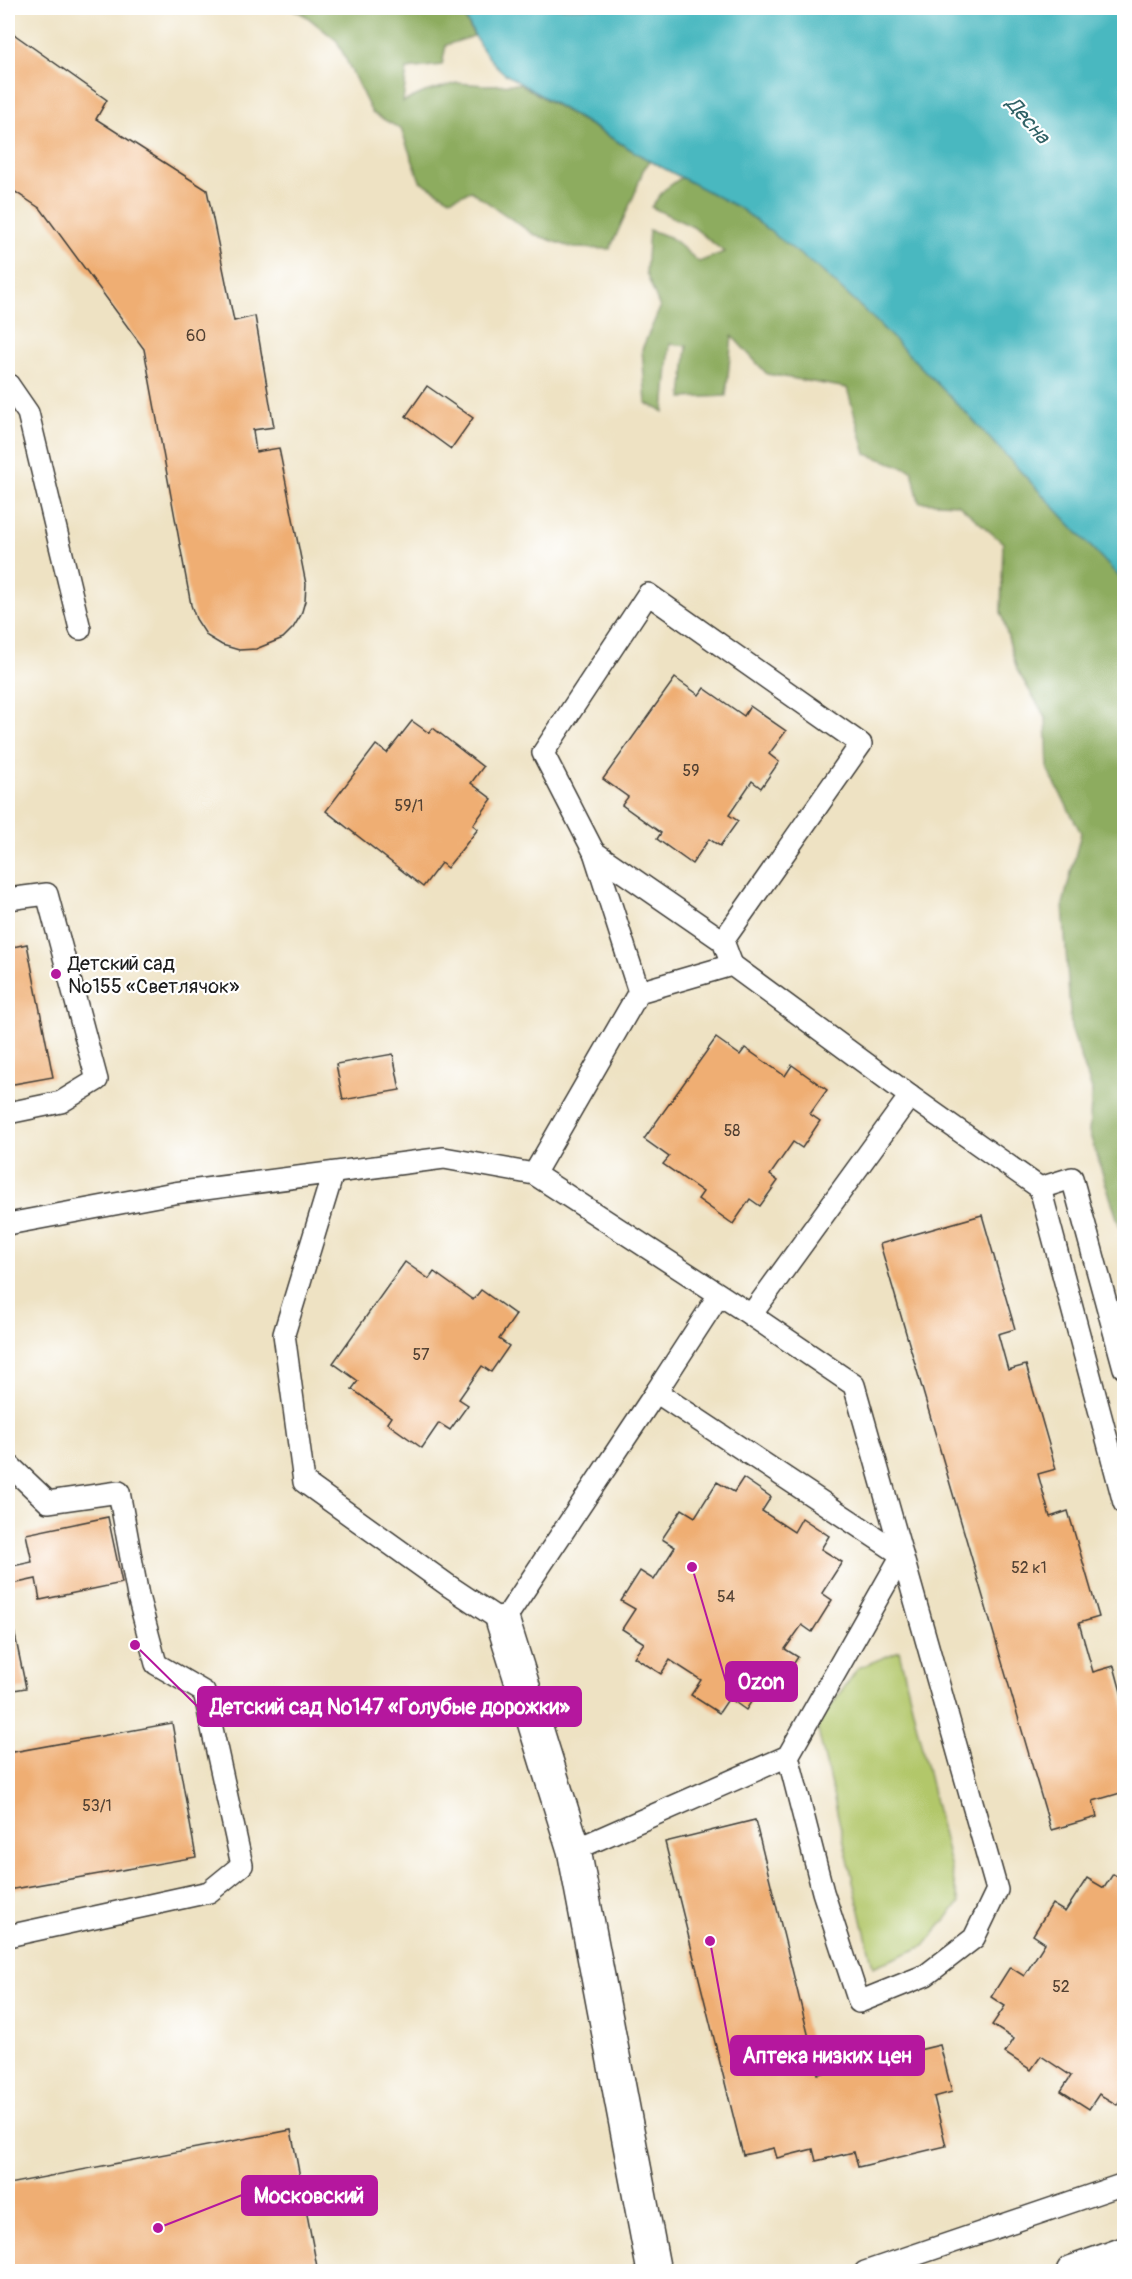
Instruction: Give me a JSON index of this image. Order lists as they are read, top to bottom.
{
  "water": ["Десна"],
  "places": [
    "Детский сад №155 «Светлячок»",
    "Ozon",
    "Детский сад №147 «Голубые дорожки»",
    "Аптека низких цен",
    "Московский"
  ],
  "house_numbers": [
    "60",
    "59",
    "59/1",
    "58",
    "57",
    "52 к1",
    "54",
    "53/1",
    "52"
  ]
}
